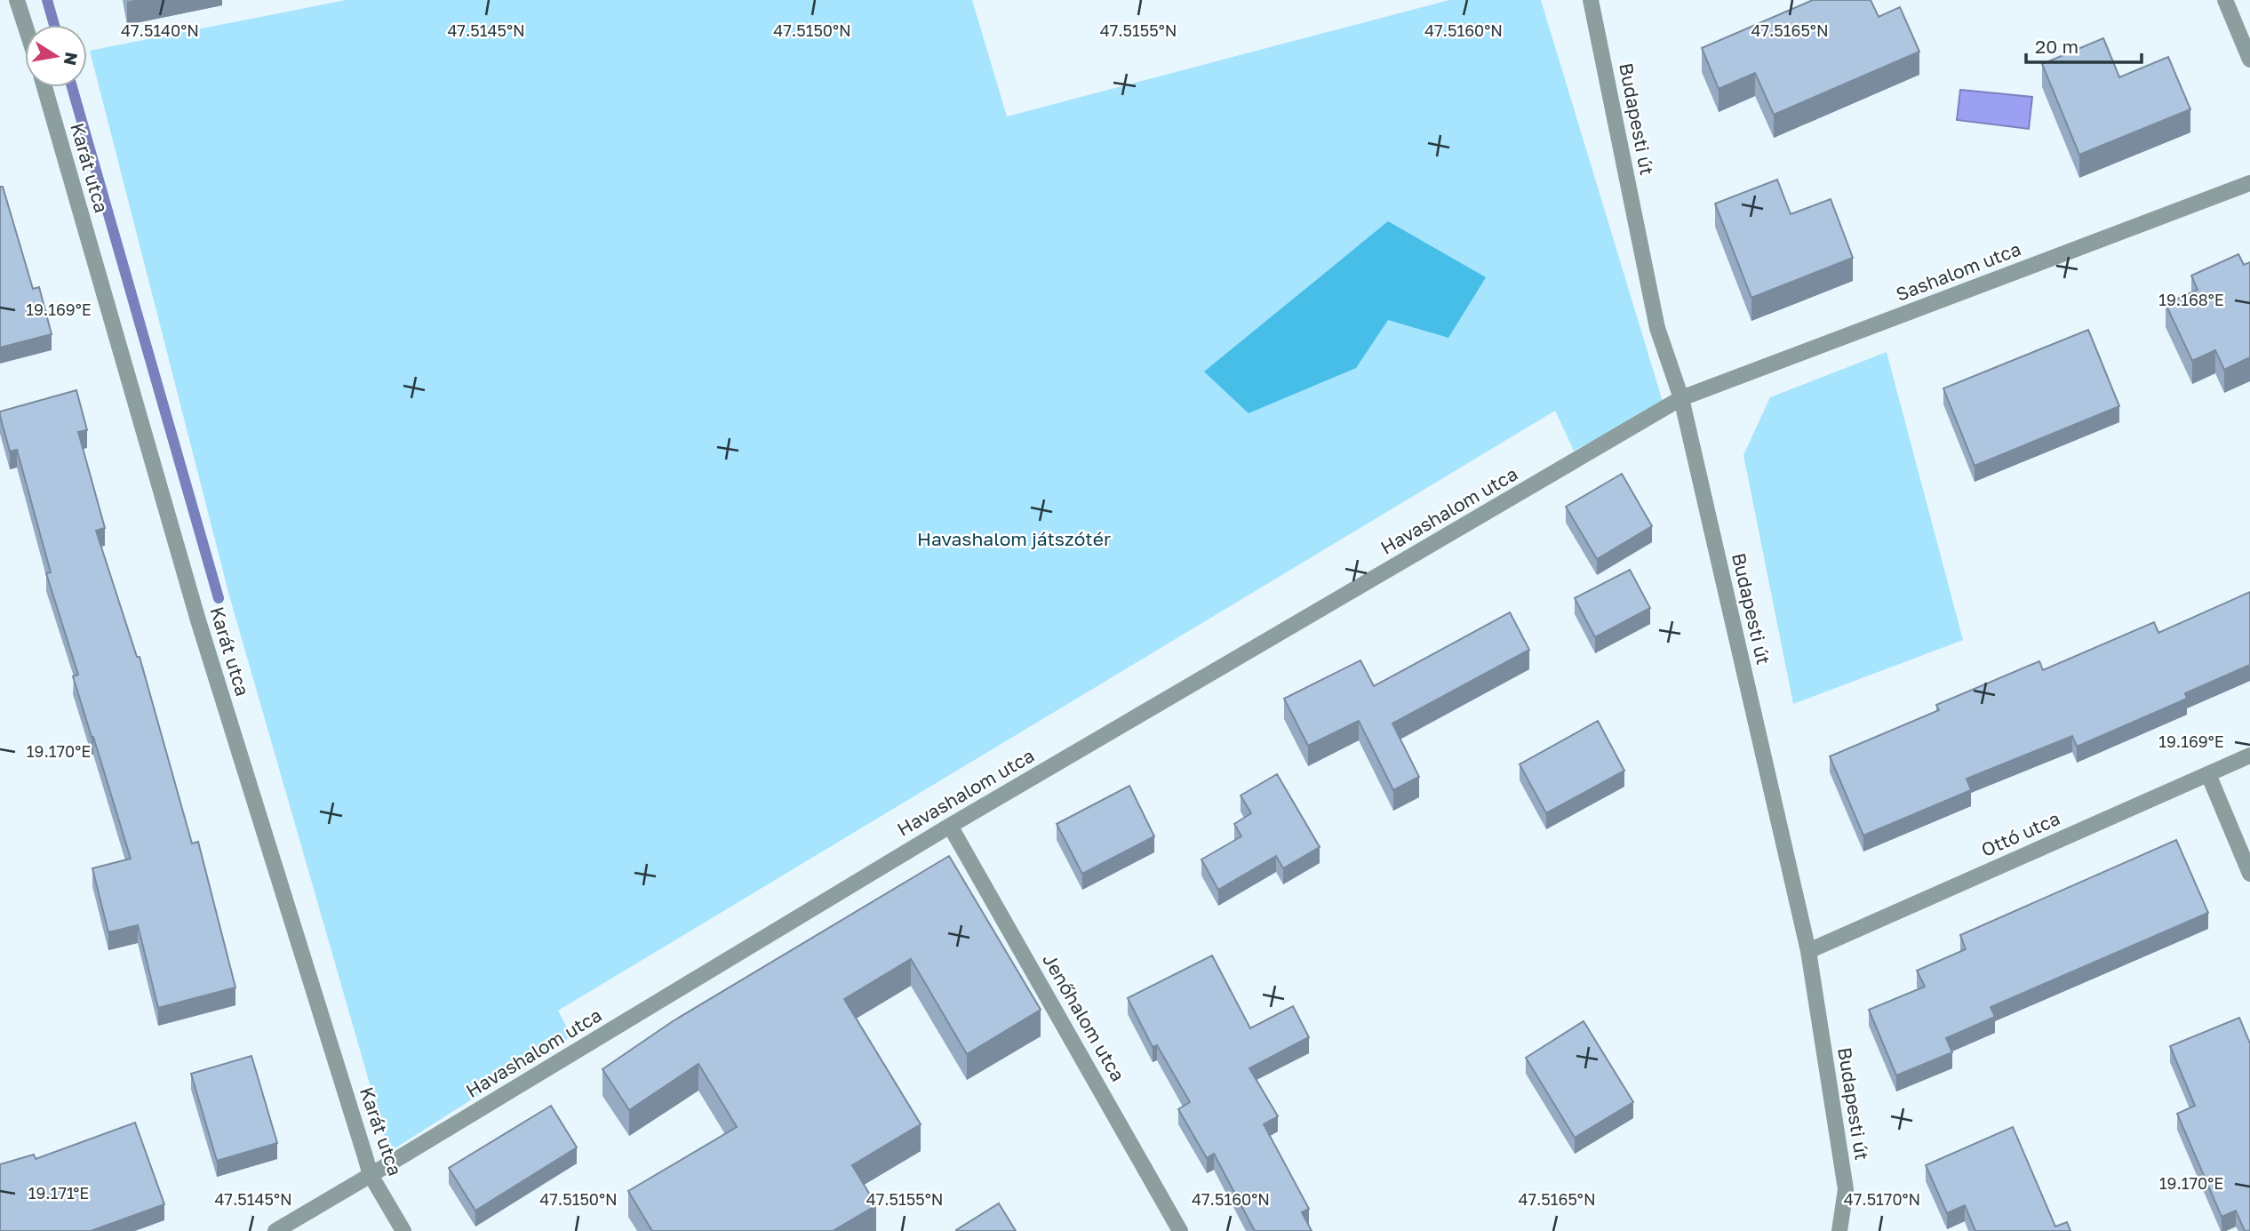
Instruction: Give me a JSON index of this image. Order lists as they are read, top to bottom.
{
  "streets": {
    "street": [
      "Budapesti út",
      "Karát utca",
      "Sashalom utca",
      "Havashalom utca",
      "Ottó utca",
      "Jenőhalom utca"
    ]
  },
  "crossings": [
    ["Budapesti út", "Sashalom utca"],
    ["Budapesti út", "Havashalom utca"],
    ["Budapesti út", "Ottó utca"],
    ["Karát utca", "Havashalom utca"],
    ["Sashalom utca", "Havashalom utca"],
    ["Havashalom utca", "Jenőhalom utca"]
  ],
  "parks": ["Havashalom játszótér"],
  "scale_bar": "20 m",
  "north": "right",
  "coordinates": [
    "47.5140°N",
    "47.5145°N",
    "47.5150°N",
    "47.5155°N",
    "47.5160°N",
    "47.5165°N",
    "19.168°E",
    "19.169°E",
    "19.170°E",
    "19.171°E",
    "47.5170°N"
  ]
}
